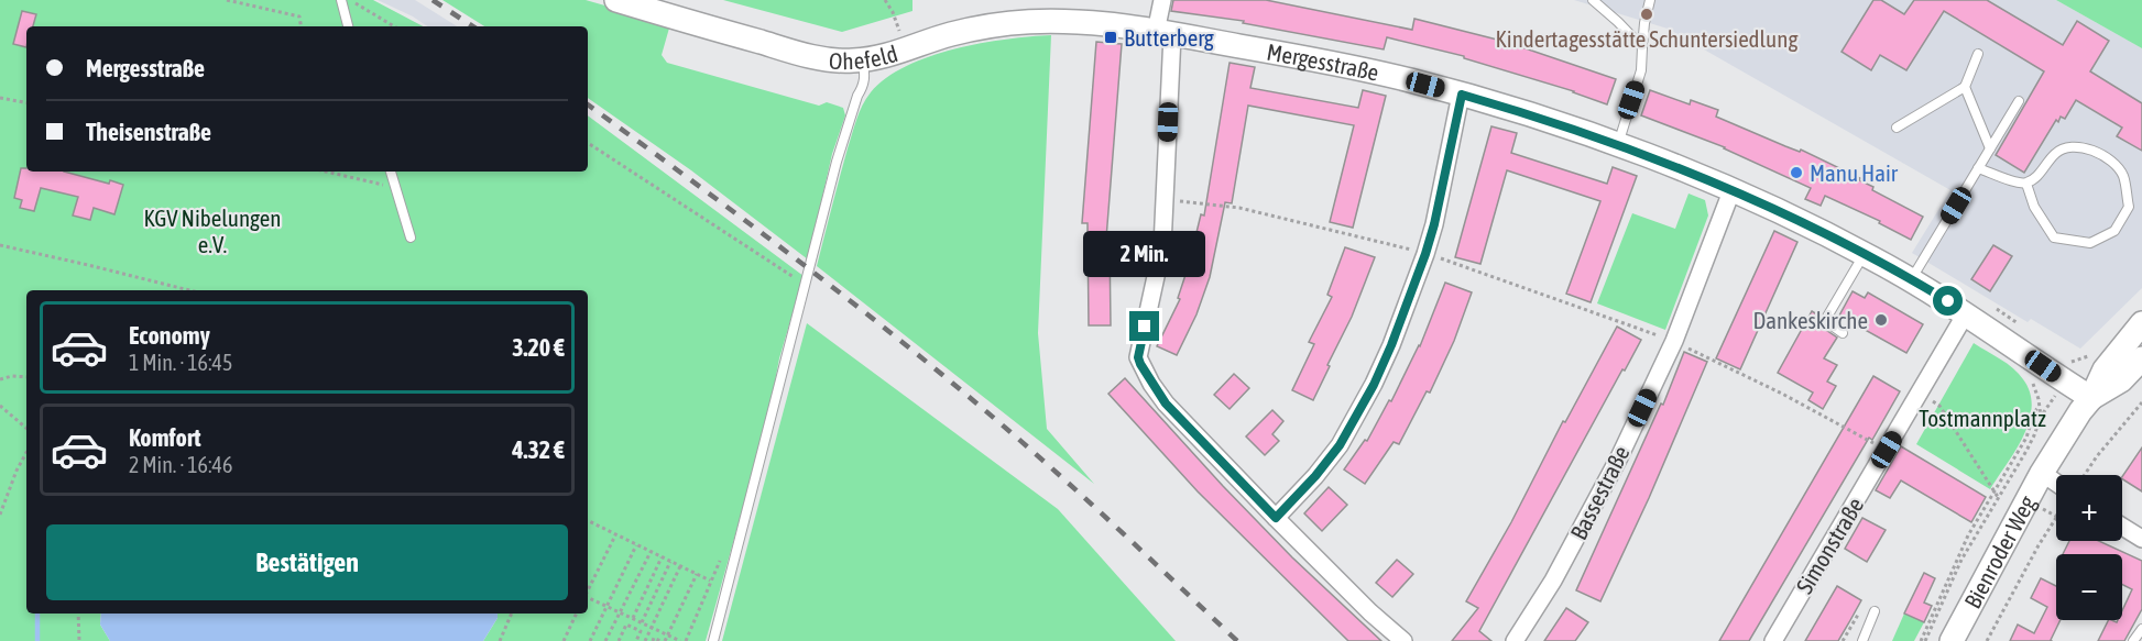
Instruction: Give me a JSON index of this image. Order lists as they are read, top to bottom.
{
  "streets": {
    "street": [
      "Ohefeld",
      "Mergesstraße",
      "Bassestraße",
      "Simonstraße",
      "Bienroder Weg"
    ]
  },
  "crossings": [
    ["Ohefeld", "Mergesstraße"],
    ["Mergesstraße", "Bassestraße"],
    ["Mergesstraße", "Bienroder Weg"]
  ],
  "parks": ["KGV Nibelungen e.V.", "Tostmannplatz"],
  "places": {
    "other": ["Kindertagesstätte Schuntersiedlung", "Manu Hair", "Dankeskirche"],
    "transit": ["Butterberg"]
  },
  "page": {
    "banner": ["Mergesstraße", "Theisenstraße"],
    "bubble": "2 Min.",
    "list": [
      {
        "name": "Economy",
        "note": "1 Min. · 16:45",
        "value": "3.20 €"
      },
      {
        "name": "Komfort",
        "note": "2 Min. · 16:46",
        "value": "4.32 €"
      }
    ],
    "map_buttons": ["+", "−"],
    "buttons": "Bestätigen"
  }
}
